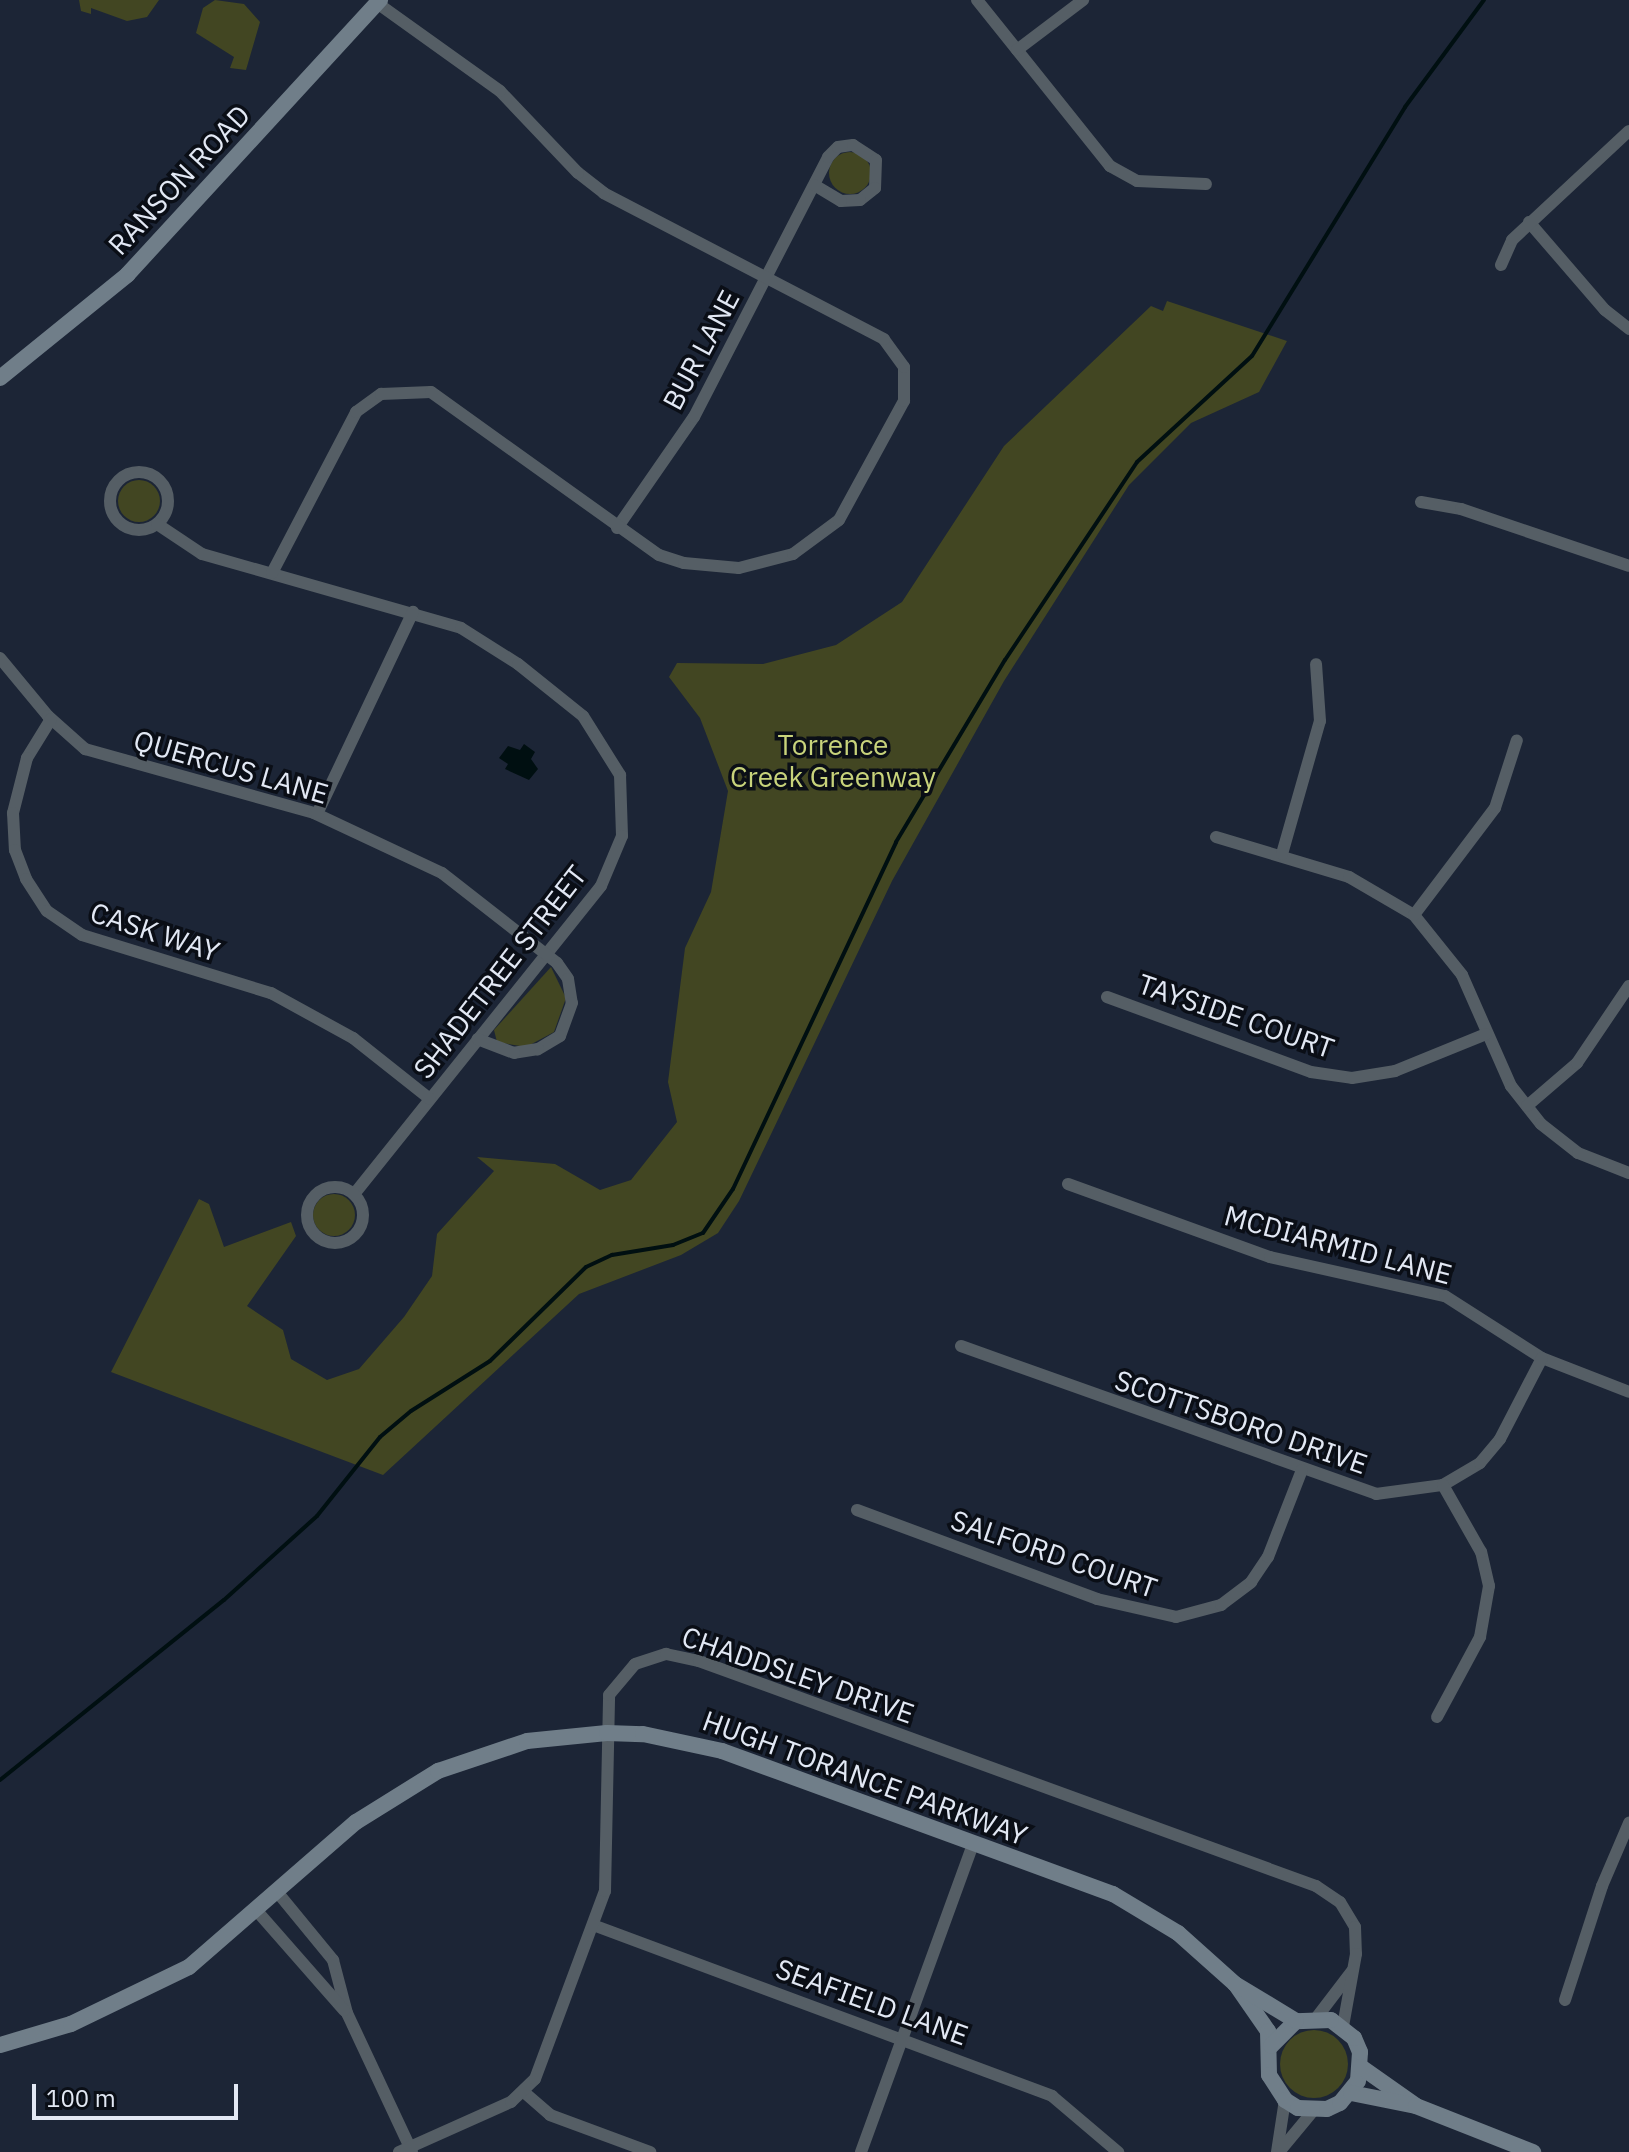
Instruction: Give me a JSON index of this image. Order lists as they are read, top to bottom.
{
  "streets": {
    "street": [
      "RANSON ROAD",
      "BUR LANE",
      "QUERCUS LANE",
      "CASK WAY",
      "SHADETREE STREET",
      "TAYSIDE COURT",
      "MCDIARMID LANE",
      "SCOTTSBORO DRIVE",
      "SALFORD COURT",
      "CHADDSLEY DRIVE",
      "HUGH TORANCE PARKWAY",
      "SEAFIELD LANE"
    ]
  },
  "crossings": [
    ["QUERCUS LANE", "CASK WAY"],
    ["QUERCUS LANE", "SHADETREE STREET"],
    ["CASK WAY", "SHADETREE STREET"],
    ["MCDIARMID LANE", "SCOTTSBORO DRIVE"],
    ["SCOTTSBORO DRIVE", "SALFORD COURT"],
    ["CHADDSLEY DRIVE", "HUGH TORANCE PARKWAY"],
    ["CHADDSLEY DRIVE", "SEAFIELD LANE"]
  ],
  "parks": ["Torrence Creek Greenway"],
  "scale_bar": "100 m"
}
